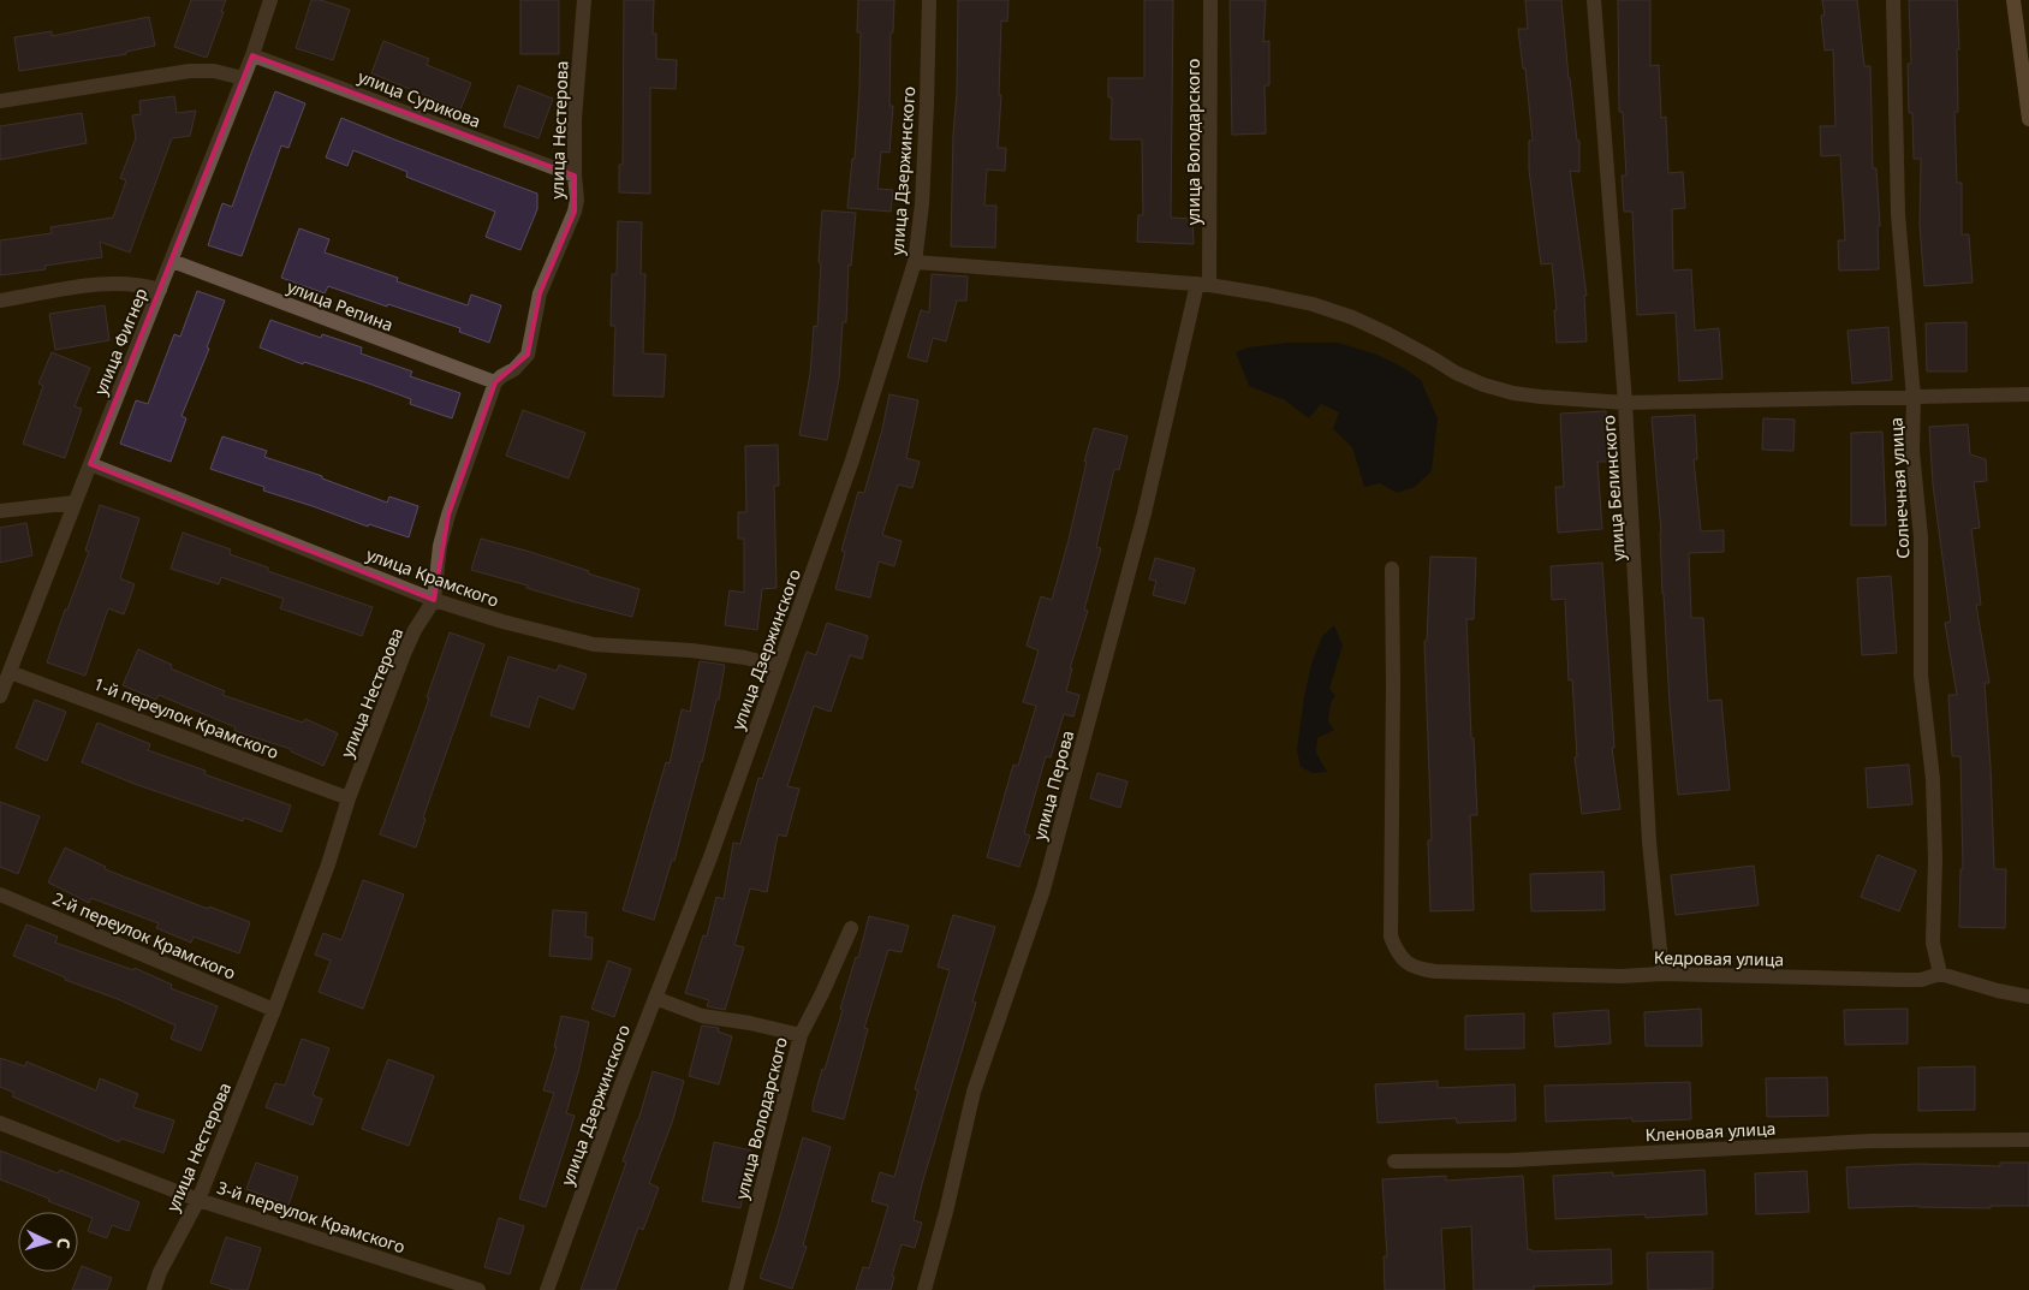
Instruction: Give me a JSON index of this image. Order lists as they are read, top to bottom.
{
  "streets": {
    "street": [
      "улица Сурикова",
      "улица Нестерова",
      "улица Володарского",
      "улица Дзержинского",
      "улица Репина",
      "улица Фигнер",
      "улица Белинского",
      "Солнечная улица",
      "улица Крамского",
      "1-й переулок Крамского",
      "улица Перова",
      "2-й переулок Крамского",
      "Кедровая улица",
      "Кленовая улица",
      "3-й переулок Крамского"
    ]
  },
  "crossings": [
    ["улица Сурикова", "улица Нестерова"],
    ["улица Сурикова", "улица Фигнер"],
    ["улица Нестерова", "улица Репина"],
    ["улица Нестерова", "улица Крамского"],
    ["улица Нестерова", "1-й переулок Крамского"],
    ["улица Нестерова", "2-й переулок Крамского"],
    ["улица Нестерова", "3-й переулок Крамского"],
    ["улица Володарского", "улица Перова"],
    ["улица Дзержинского", "улица Крамского"],
    ["улица Репина", "улица Фигнер"],
    ["улица Фигнер", "улица Крамского"],
    ["улица Фигнер", "1-й переулок Крамского"],
    ["улица Белинского", "Кедровая улица"],
    ["Солнечная улица", "Кедровая улица"]
  ],
  "north": "right"
}
